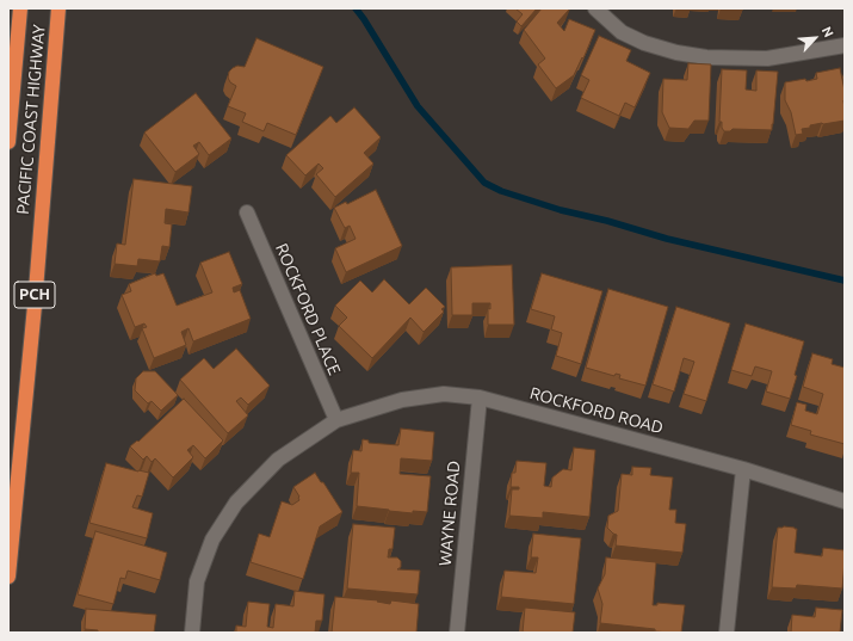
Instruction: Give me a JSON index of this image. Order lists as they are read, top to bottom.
{
  "streets": {
    "highway": ["PACIFIC COAST HIGHWAY", "PCH"],
    "street": ["ROCKFORD PLACE", "ROCKFORD ROAD", "WAYNE ROAD"]
  },
  "crossings": [
    ["ROCKFORD PLACE", "ROCKFORD ROAD"],
    ["ROCKFORD ROAD", "WAYNE ROAD"]
  ],
  "north": "top right"
}
